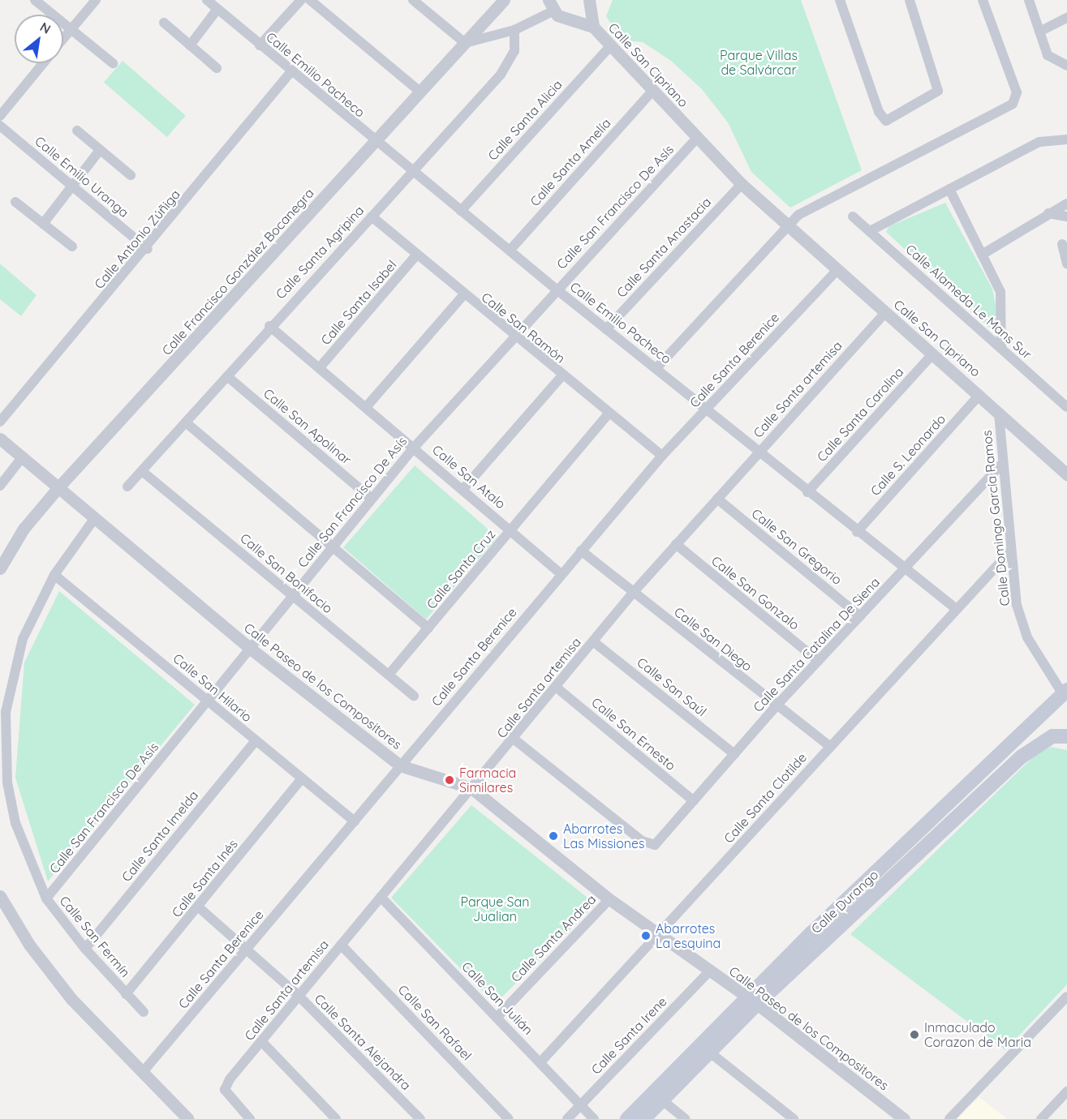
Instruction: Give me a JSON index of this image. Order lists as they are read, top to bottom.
{
  "streets": {
    "main road": ["Calle Durango"],
    "street": [
      "Calle San Cipriano",
      "Calle Emilio Pacheco",
      "Calle Santa Alicia",
      "Calle Santa Amelía",
      "Calle Emilio Uranga",
      "Calle San Francisco De Asís",
      "Calle Antonio Zúñiga",
      "Calle Santa Anastacia",
      "Calle Santa Agripina",
      "Calle Francisco González Bocanegra",
      "Calle Alameda Le Mans Sur",
      "Calle Santa Isabel",
      "Calle San Ramón",
      "Calle Santa Berenice",
      "Calle Santa artemisa",
      "Calle Santa Carolina",
      "Calle San Apolinar",
      "Calle S. Leonardo",
      "Calle San Atalo",
      "Calle Domingo García Ramos",
      "Calle San Gregorio",
      "Calle Santa Cruz",
      "Calle San Bonifacio",
      "Calle San Gonzalo",
      "Calle San Diego",
      "Calle Santa Catalina De Siena",
      "Calle Paseo de los Compositores",
      "Calle San Saúl",
      "Calle San Hilario",
      "Calle San Ernesto",
      "Calle Santa Clotilde",
      "Calle Santa Imelda",
      "Calle Santa Inés",
      "Calle San Fermín",
      "Calle Santa Andrea",
      "Calle San Julián",
      "Calle San Rafael",
      "Calle Santa Irene",
      "Calle Santa Alejandra"
    ]
  },
  "crossings": [
    ["Calle San Cipriano", "Calle Santa Alicia"],
    ["Calle San Cipriano", "Calle Santa Amelía"],
    ["Calle San Cipriano", "Calle San Francisco De Asís"],
    ["Calle San Cipriano", "Calle Santa Anastacia"],
    ["Calle San Cipriano", "Calle Santa Berenice"],
    ["Calle San Cipriano", "Calle Santa artemisa"],
    ["Calle San Cipriano", "Calle Santa Carolina"],
    ["Calle San Cipriano", "Calle S. Leonardo"],
    ["Calle San Cipriano", "Calle Domingo García Ramos"],
    ["Calle Emilio Pacheco", "Calle Santa Alicia"],
    ["Calle Emilio Pacheco", "Calle Santa Amelía"],
    ["Calle Emilio Pacheco", "Calle San Francisco De Asís"],
    ["Calle Emilio Pacheco", "Calle Antonio Zúñiga"],
    ["Calle Emilio Pacheco", "Calle Santa Anastacia"],
    ["Calle Emilio Pacheco", "Calle Santa Agripina"],
    ["Calle Emilio Pacheco", "Calle Francisco González Bocanegra"],
    ["Calle Emilio Pacheco", "Calle Santa Berenice"],
    ["Calle Emilio Pacheco", "Calle Santa artemisa"],
    ["Calle Emilio Pacheco", "Calle Santa Carolina"],
    ["Calle Emilio Pacheco", "Calle S. Leonardo"],
    ["Calle Emilio Pacheco", "Calle Santa Catalina De Siena"],
    ["Calle Emilio Pacheco", "Calle Santa Clotilde"],
    ["Calle Emilio Uranga", "Calle Antonio Zúñiga"],
    ["Calle San Francisco De Asís", "Calle San Ramón"],
    ["Calle San Francisco De Asís", "Calle San Apolinar"],
    ["Calle San Francisco De Asís", "Calle San Atalo"],
    ["Calle San Francisco De Asís", "Calle San Bonifacio"],
    ["Calle San Francisco De Asís", "Calle Paseo de los Compositores"],
    ["Calle San Francisco De Asís", "Calle San Hilario"],
    ["Calle San Francisco De Asís", "Calle San Fermín"],
    ["Calle Santa Agripina", "Calle San Ramón"],
    ["Calle Santa Agripina", "Calle San Apolinar"],
    ["Calle Santa Agripina", "Calle San Atalo"],
    ["Calle Santa Agripina", "Calle San Bonifacio"],
    ["Calle Francisco González Bocanegra", "Calle Paseo de los Compositores"],
    ["Calle Santa Isabel", "Calle San Ramón"],
    ["Calle Santa Isabel", "Calle San Atalo"],
    ["Calle San Ramón", "Calle Santa Berenice"],
    ["Calle San Ramón", "Calle Santa Cruz"],
    ["Calle Santa Berenice", "Calle San Atalo"],
    ["Calle Santa Berenice", "Calle San Diego"],
    ["Calle Santa Berenice", "Calle Paseo de los Compositores"],
    ["Calle Santa Berenice", "Calle San Hilario"],
    ["Calle Santa Berenice", "Calle Santa Alejandra"],
    ["Calle Santa artemisa", "Calle San Gregorio"],
    ["Calle Santa artemisa", "Calle San Gonzalo"],
    ["Calle Santa artemisa", "Calle San Diego"],
    ["Calle Santa artemisa", "Calle Santa Catalina De Siena"],
    ["Calle Santa artemisa", "Calle Paseo de los Compositores"],
    ["Calle Santa artemisa", "Calle San Saúl"],
    ["Calle Santa artemisa", "Calle San Ernesto"],
    ["Calle Santa artemisa", "Calle San Julián"],
    ["Calle Santa artemisa", "Calle San Rafael"],
    ["Calle Santa artemisa", "Calle Santa Alejandra"],
    ["Calle San Atalo", "Calle Santa Cruz"],
    ["Calle Domingo García Ramos", "Calle Santa Catalina De Siena"],
    ["Calle Domingo García Ramos", "Calle Santa Clotilde"],
    ["Calle Domingo García Ramos", "Calle Durango"],
    ["Calle San Gregorio", "Calle Santa Catalina De Siena"],
    ["Calle Santa Cruz", "Calle San Bonifacio"],
    ["Calle San Gonzalo", "Calle Santa Catalina De Siena"],
    ["Calle San Diego", "Calle Santa Catalina De Siena"],
    ["Calle San Diego", "Calle Santa Clotilde"],
    ["Calle Santa Catalina De Siena", "Calle San Saúl"],
    ["Calle Santa Catalina De Siena", "Calle San Ernesto"],
    ["Calle Paseo de los Compositores", "Calle Santa Clotilde"],
    ["Calle Paseo de los Compositores", "Calle Durango"],
    ["Calle Paseo de los Compositores", "Calle San Fermín"],
    ["Calle Paseo de los Compositores", "Calle Santa Andrea"],
    ["Calle Paseo de los Compositores", "Calle Santa Irene"],
    ["Calle San Hilario", "Calle Santa Imelda"],
    ["Calle San Hilario", "Calle Santa Inés"],
    ["Calle San Hilario", "Calle San Fermín"],
    ["Calle Santa Clotilde", "Calle San Julián"],
    ["Calle Santa Imelda", "Calle San Fermín"],
    ["Calle Santa Inés", "Calle San Fermín"],
    ["Calle Santa Inés", "Calle Santa Alejandra"],
    ["Calle Santa Andrea", "Calle San Julián"],
    ["Calle San Julián", "Calle Santa Irene"]
  ],
  "parks": ["Parque Villas de Salvárcar", "Parque San Jualian"],
  "places": [
    "Farmacia Similares",
    "Abarrotes Las Missiones",
    "Abarrotes La esquina",
    "Inmaculado Corazon de Maria"
  ],
  "north": "top right"
}
